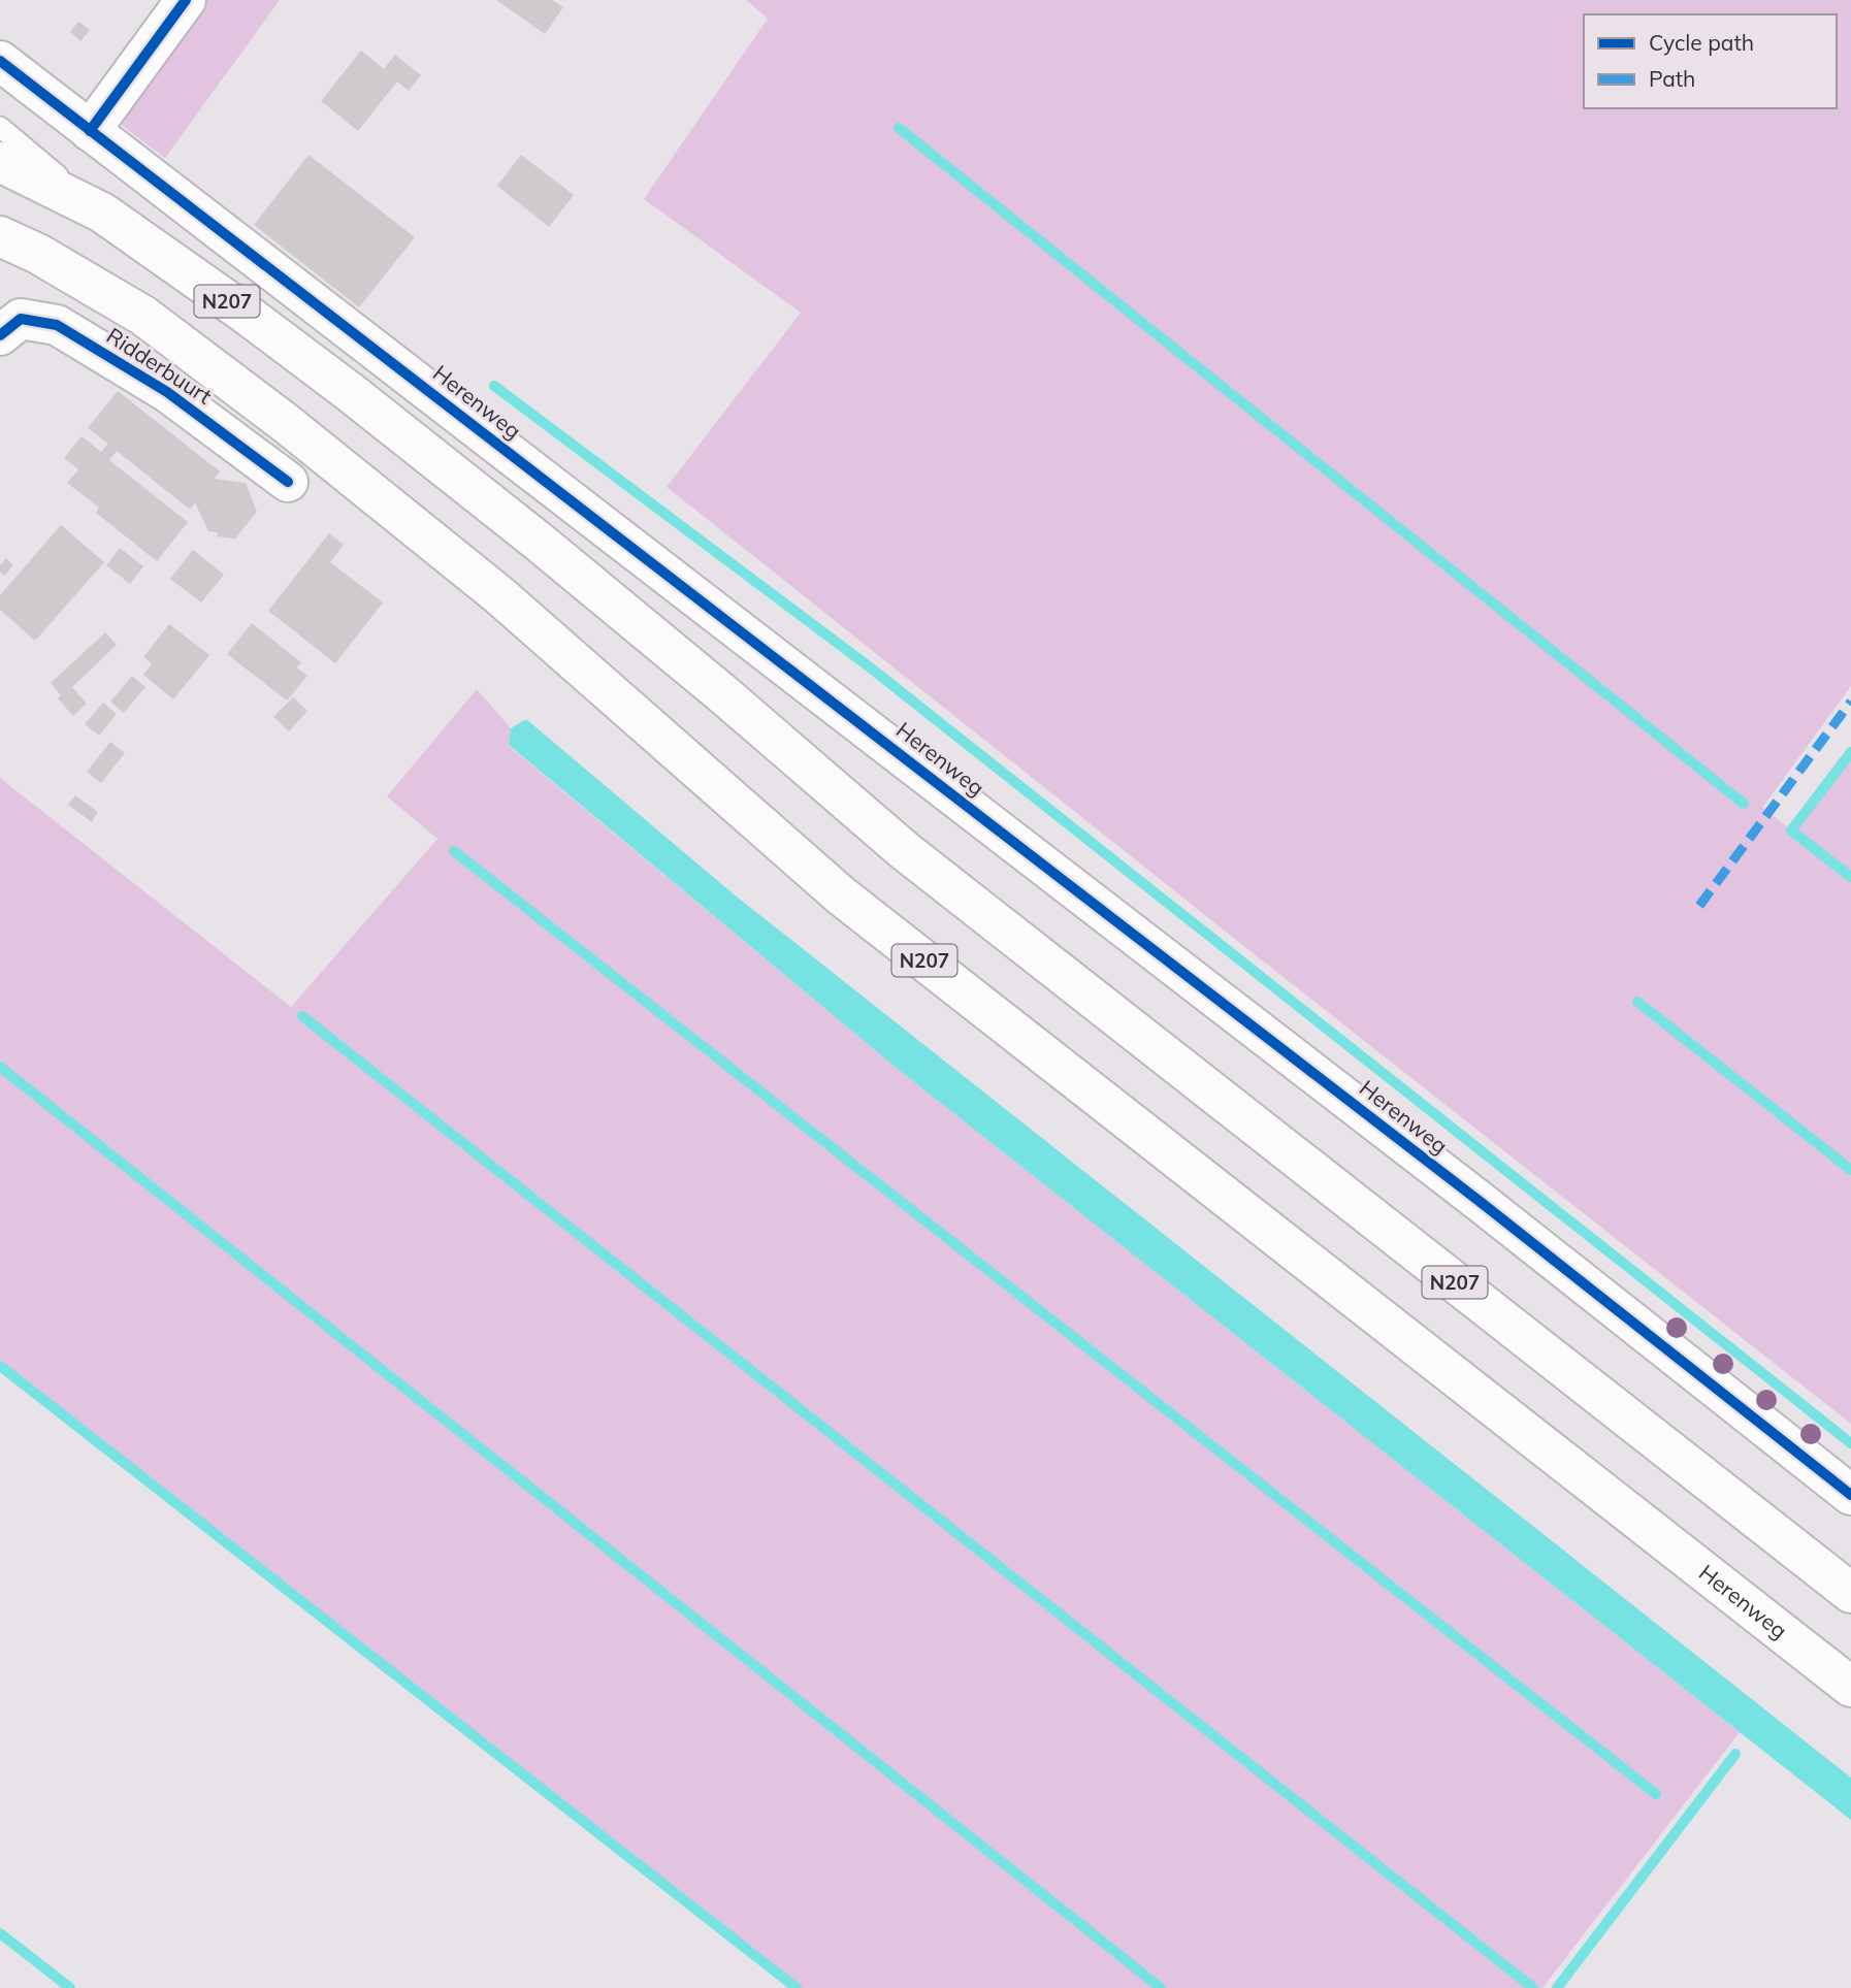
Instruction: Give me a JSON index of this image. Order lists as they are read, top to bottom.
{
  "streets": {
    "main road": ["N207", "Ridderbuurt", "Herenweg"]
  },
  "legend": ["Cycle path", "Path"]
}
